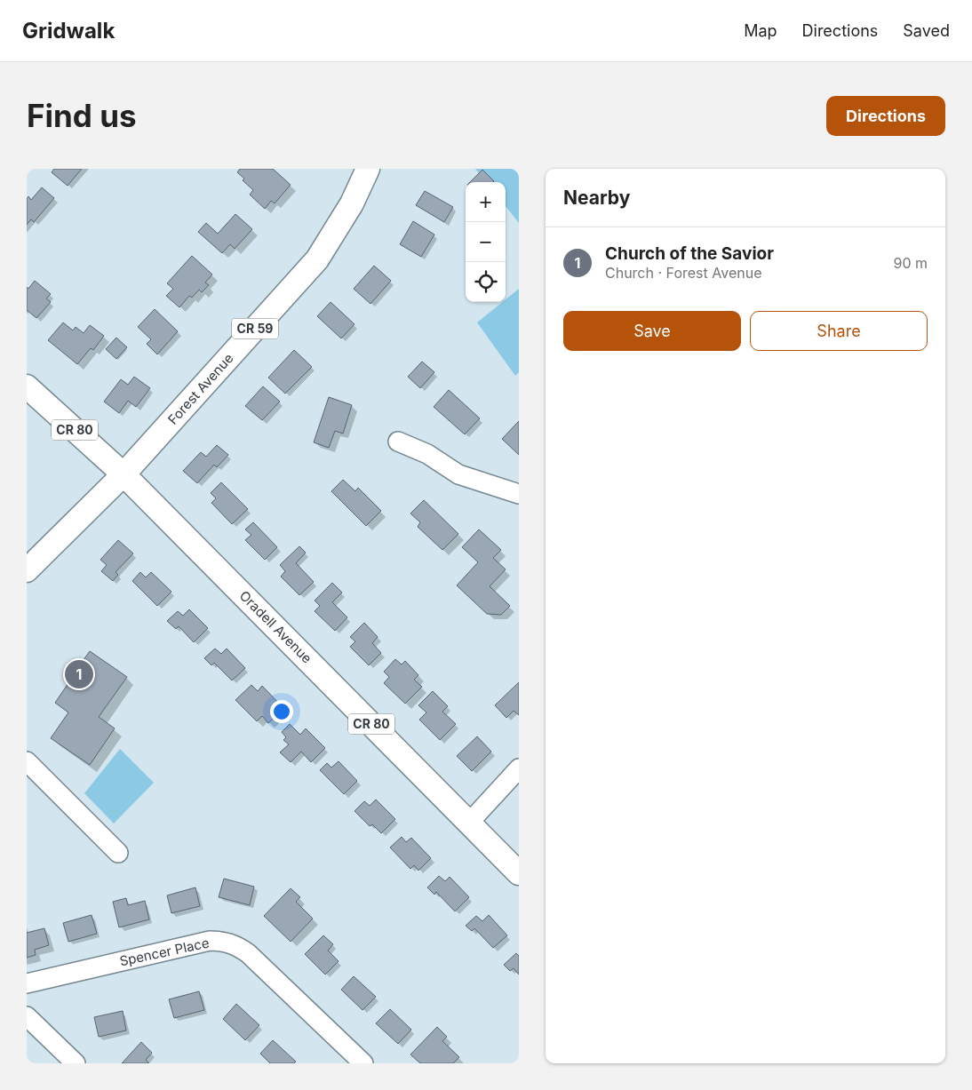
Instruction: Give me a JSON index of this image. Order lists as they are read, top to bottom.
{
  "streets": {
    "main road": [
      "CR 59",
      "Forest Avenue",
      "CR 80",
      "Oradell Avenue"
    ],
    "street": ["Spencer Place"]
  },
  "crossings": [
    ["Forest Avenue", "Oradell Avenue"]
  ],
  "page": {
    "header": "Gridwalk",
    "nav": ["Map", "Directions", "Saved"],
    "buttons": [
      "Directions",
      ["Save", "Share"]
    ],
    "title": "Find us",
    "heading": "Nearby",
    "map_buttons": ["+", "−"],
    "list": [
      {
        "mark": "1",
        "name": "Church of the Savior",
        "note": "Church · Forest Avenue",
        "value": "90 m"
      }
    ],
    "pins": "1"
  }
}
